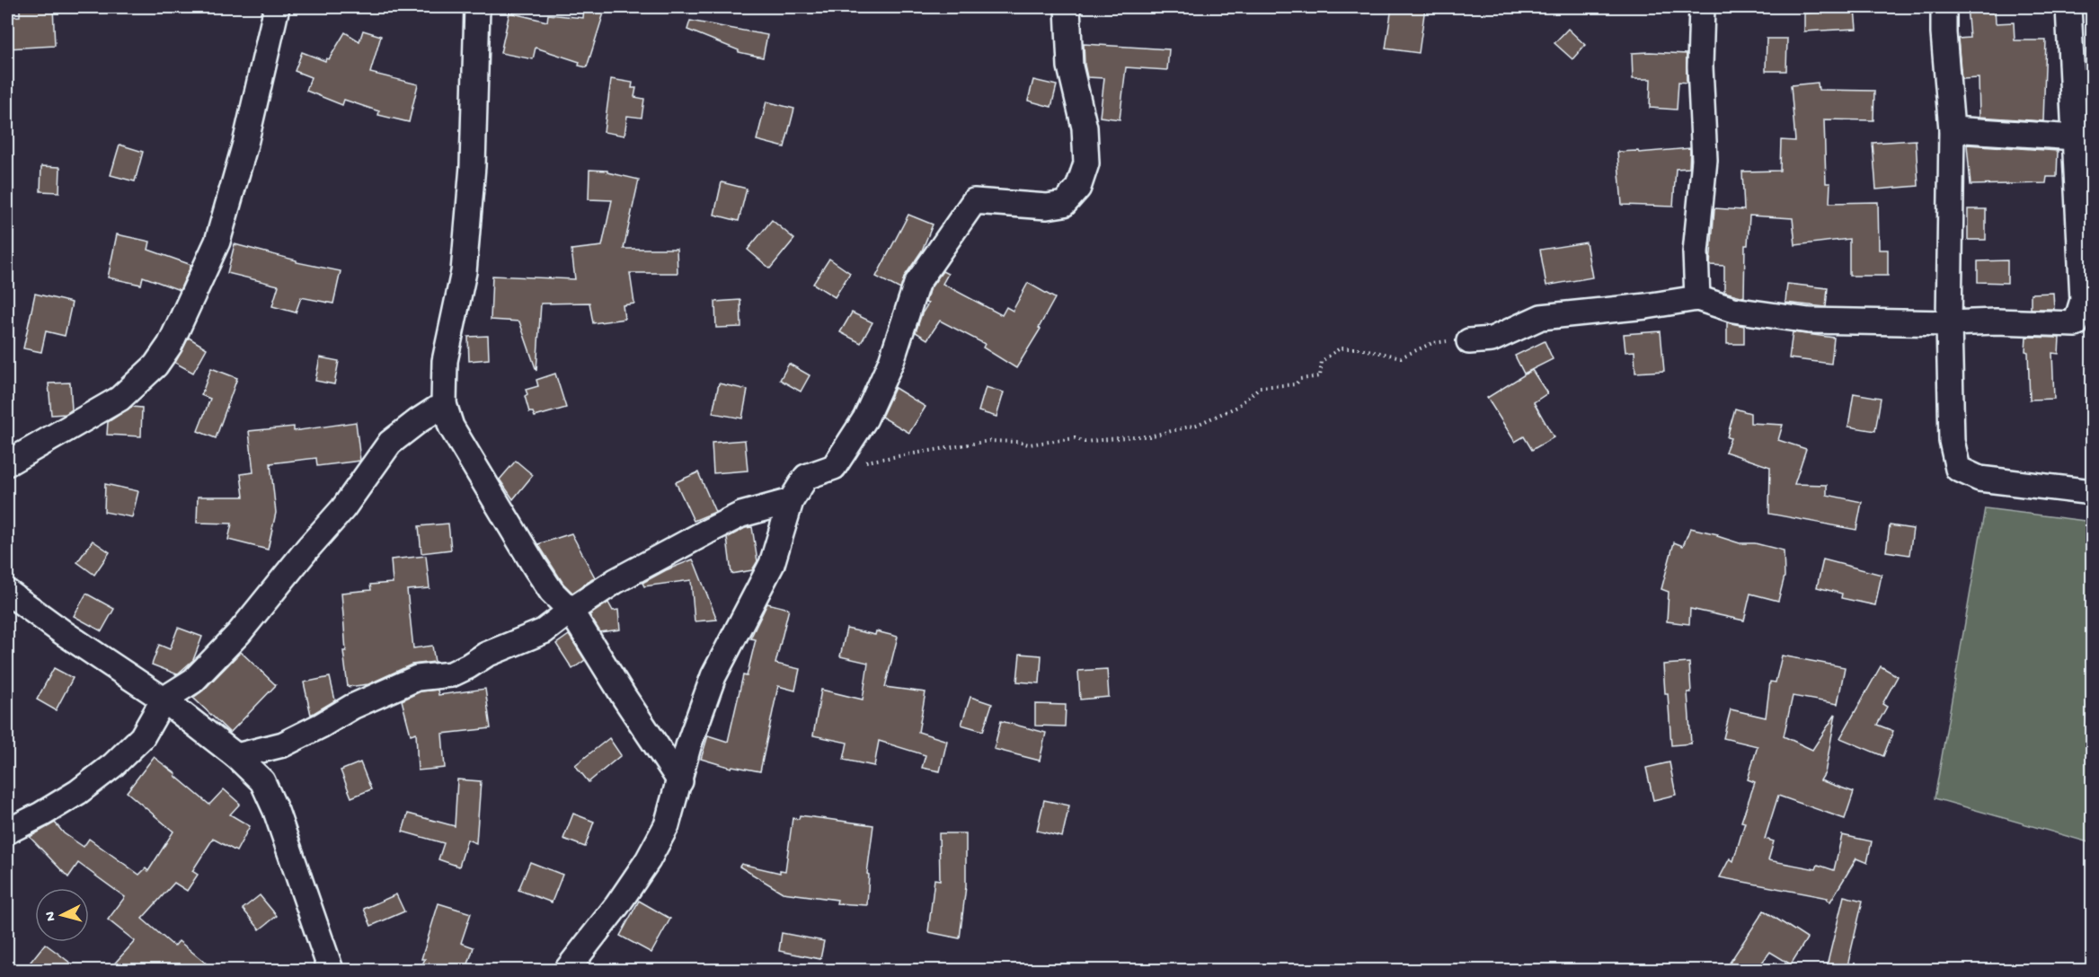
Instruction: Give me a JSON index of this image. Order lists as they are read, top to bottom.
{
  "north": "left"
}
